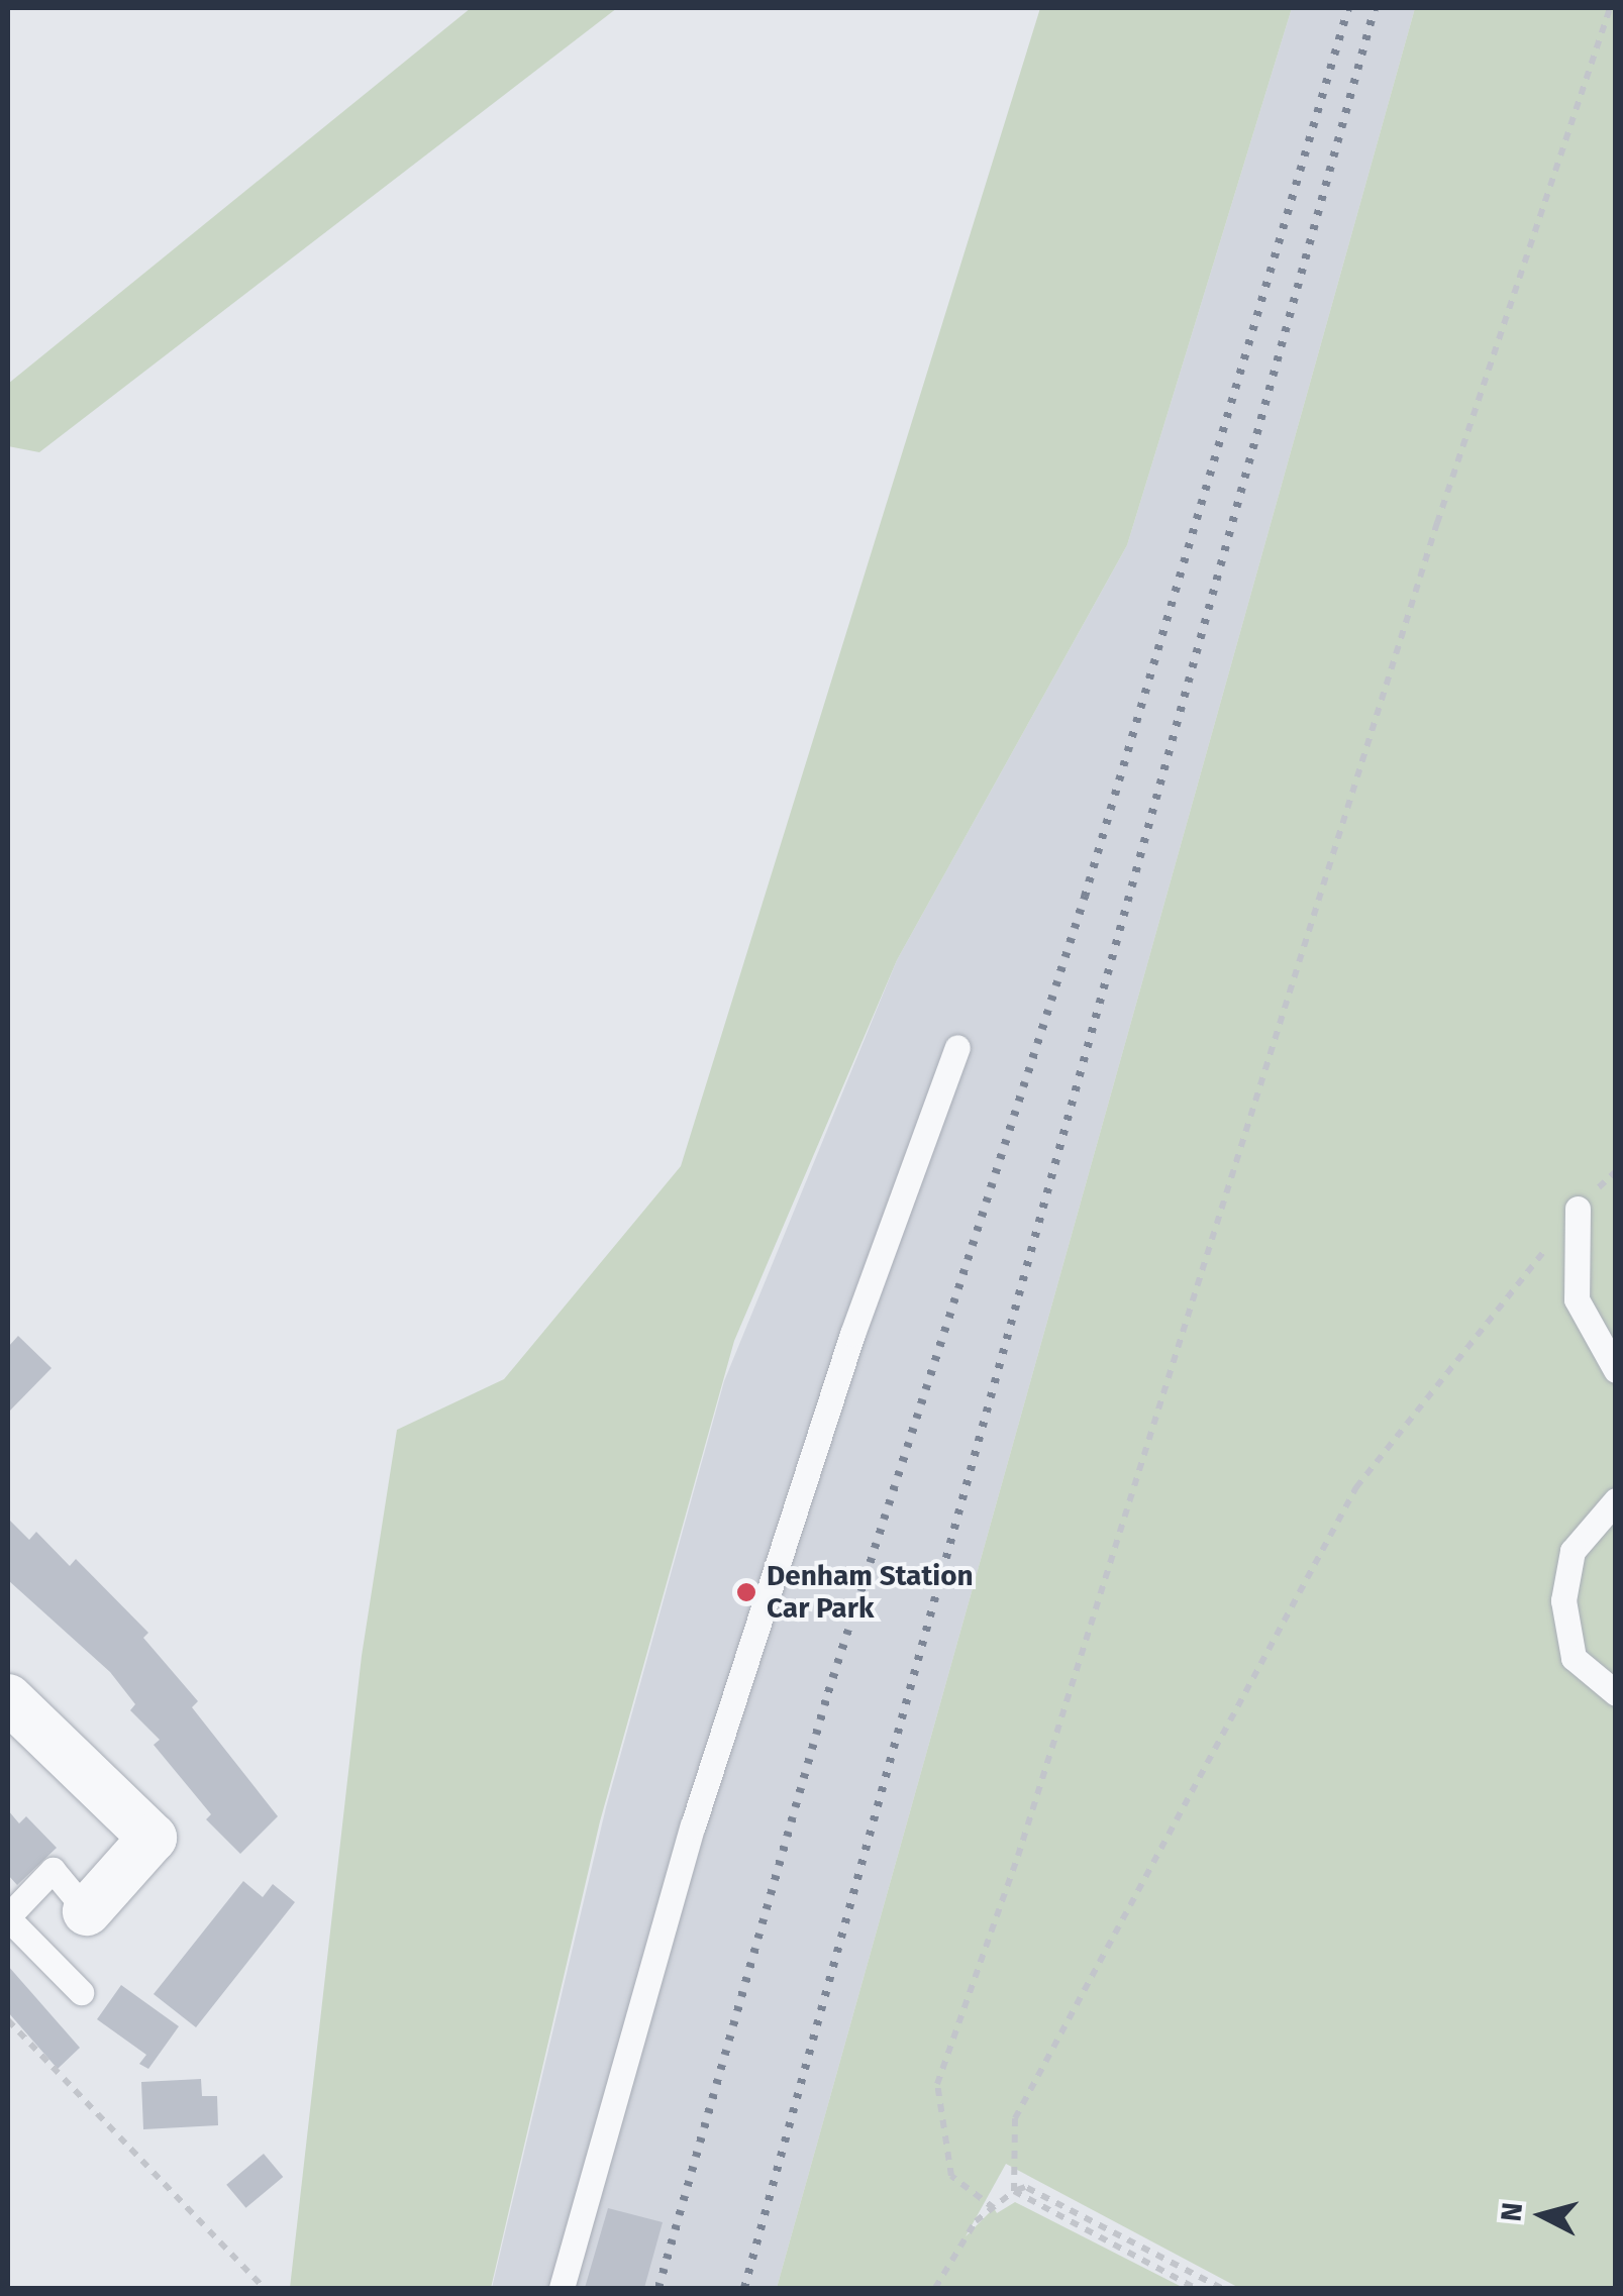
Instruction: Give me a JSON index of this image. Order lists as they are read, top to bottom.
{
  "places": ["Denham Station Car Park"],
  "north": "left"
}
